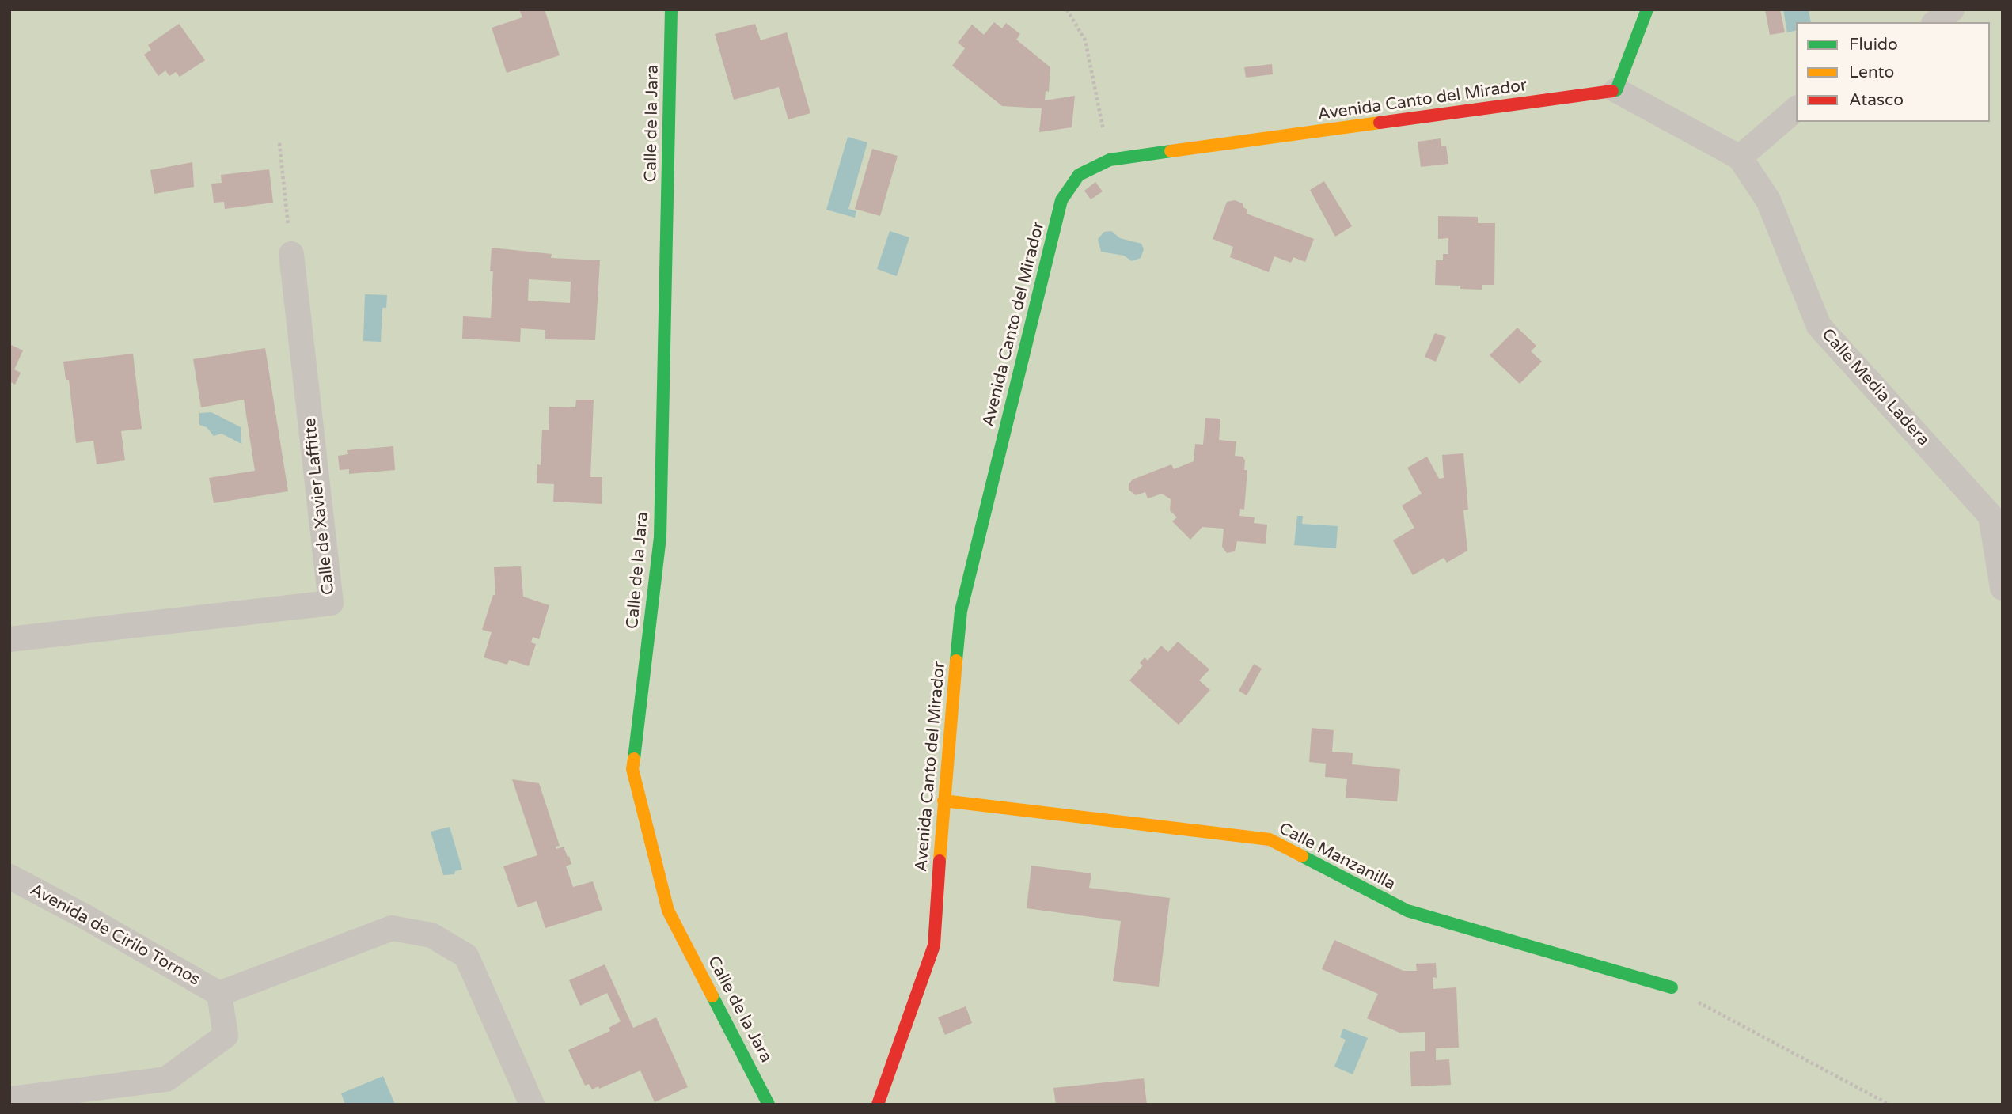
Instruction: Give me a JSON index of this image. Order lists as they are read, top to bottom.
{
  "streets": {
    "street": [
      "Avenida Canto del Mirador",
      "Calle de la Jara",
      "Calle Media Ladera",
      "Calle de Xavier Laffitte",
      "Calle Manzanilla",
      "Avenida de Cirilo Tornos"
    ]
  },
  "crossings": [
    ["Avenida Canto del Mirador", "Calle Media Ladera"],
    ["Avenida Canto del Mirador", "Calle Manzanilla"]
  ],
  "legend": ["Fluido", "Lento", "Atasco"]
}
